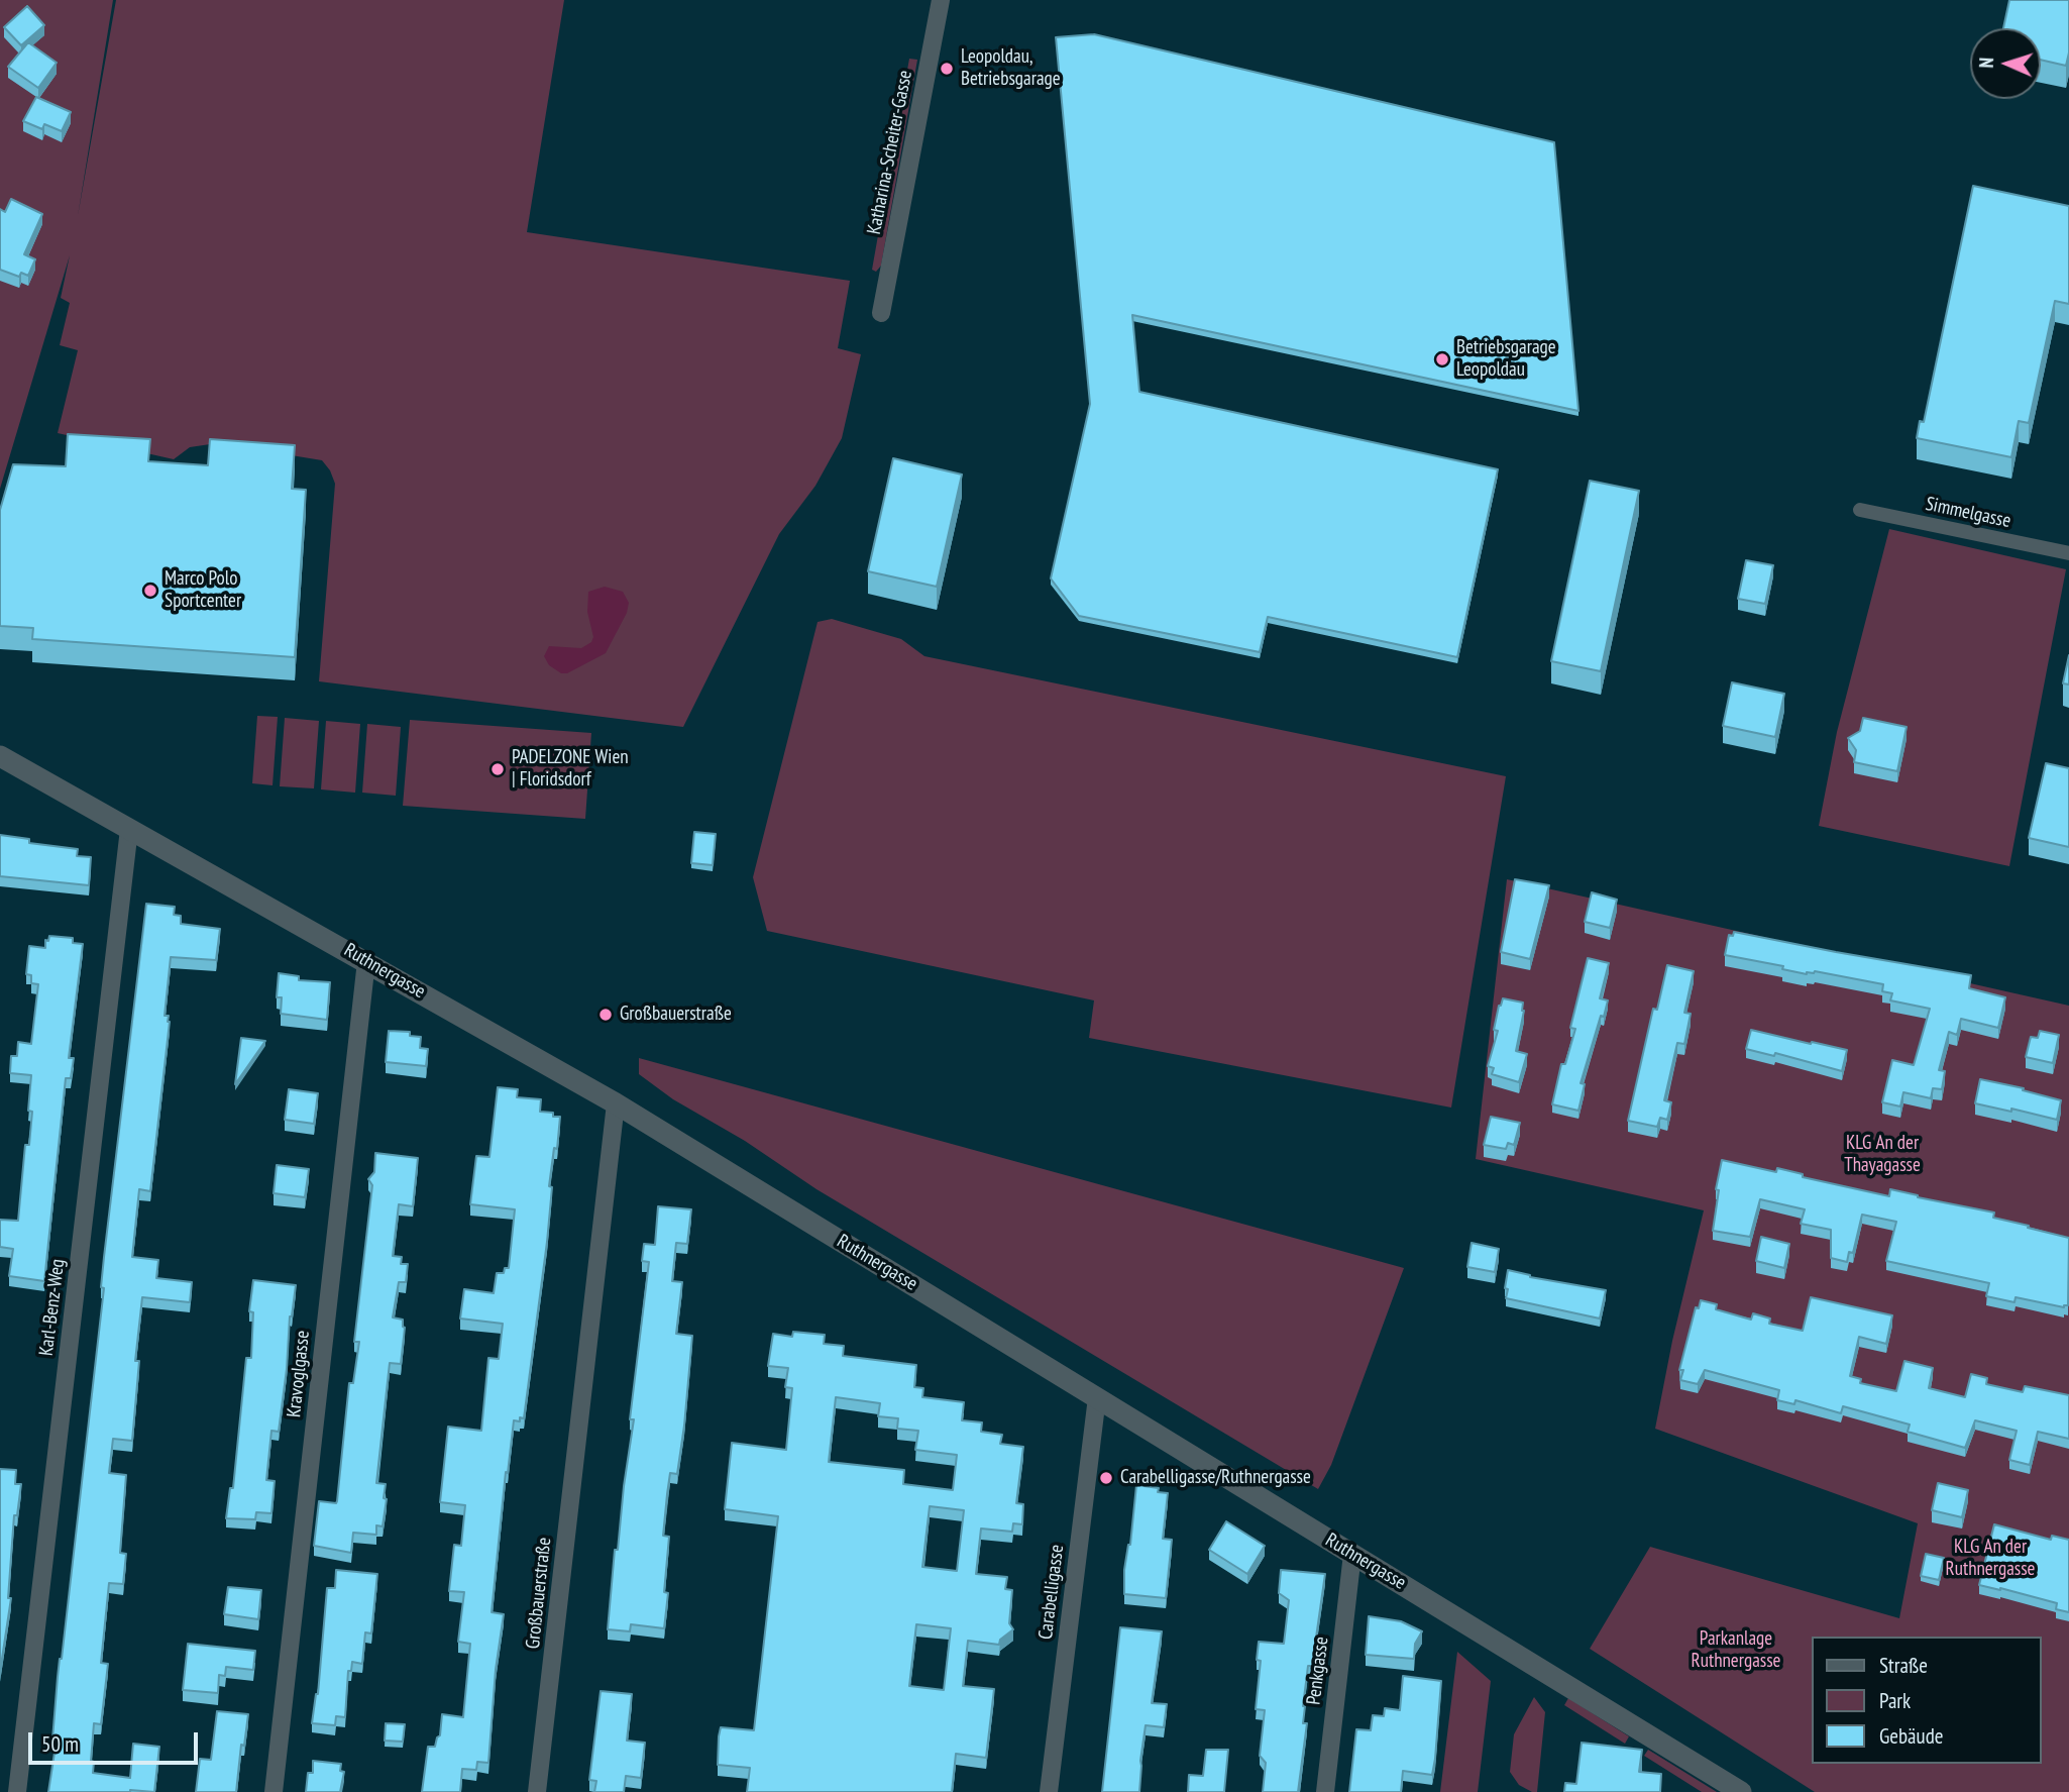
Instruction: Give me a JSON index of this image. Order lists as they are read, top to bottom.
{
  "streets": {
    "street": [
      "Katharina-Scheiter-Gasse",
      "Simmelgasse",
      "Ruthnergasse",
      "Karl-Benz-Weg",
      "Kravoglgasse",
      "Carabelligasse",
      "Großbauerstraße",
      "Penkgasse"
    ]
  },
  "crossings": [
    ["Ruthnergasse", "Karl-Benz-Weg"],
    ["Ruthnergasse", "Kravoglgasse"],
    ["Ruthnergasse", "Carabelligasse"],
    ["Ruthnergasse", "Großbauerstraße"],
    ["Ruthnergasse", "Penkgasse"]
  ],
  "parks": ["KLG An der Thayagasse", "KLG An der Ruthnergasse", "Parkanlage Ruthnergasse"],
  "places": [
    "Leopoldau, Betriebsgarage",
    "Betriebsgarage Leopoldau",
    "Marco Polo Sportcenter",
    "PADELZONE Wien | Floridsdorf",
    "Großbauerstraße",
    "Carabelligasse/Ruthnergasse"
  ],
  "legend": ["Straße", "Park", "Gebäude"],
  "scale_bar": "50 m",
  "north": "left"
}
